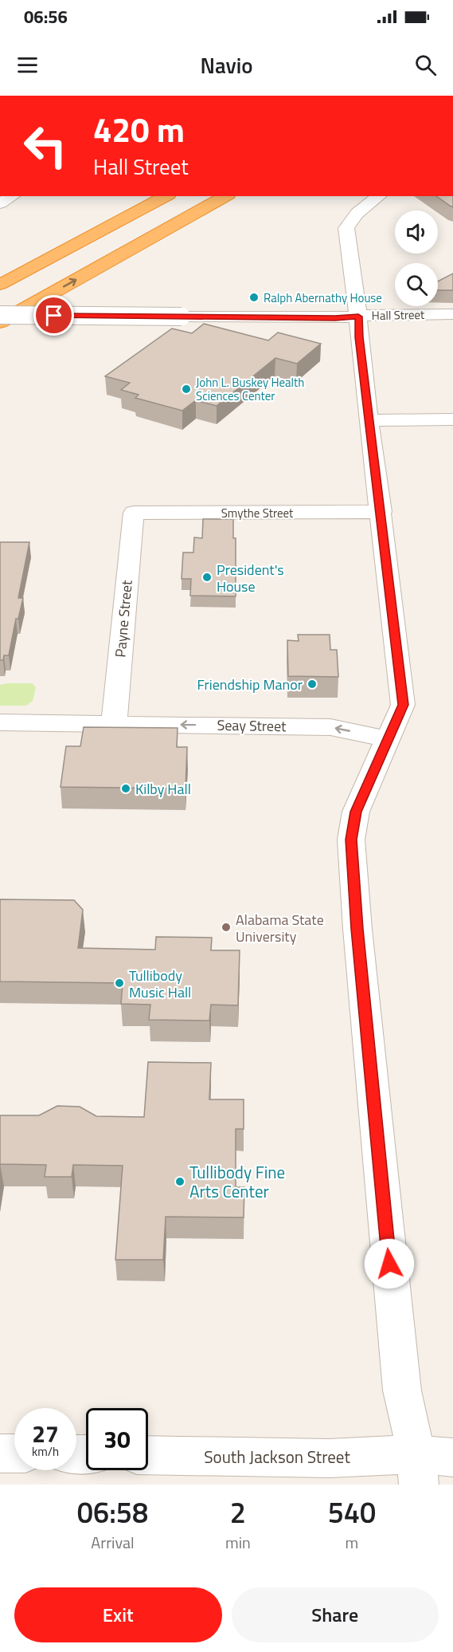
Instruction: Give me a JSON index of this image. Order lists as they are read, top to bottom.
{
  "streets": {
    "street": [
      "Hall Street",
      "Smythe Street",
      "Payne Street",
      "Seay Street",
      "South Jackson Street"
    ]
  },
  "crossings": [
    ["Smythe Street", "Payne Street"],
    ["Payne Street", "Seay Street"]
  ],
  "one_way": ["Seay Street"],
  "places": [
    "Ralph Abernathy House",
    "John L. Buskey Health Sciences Center",
    "President's House",
    "Friendship Manor",
    "Kilby Hall",
    "Alabama State University",
    "Tullibody Music Hall",
    "Tullibody Fine Arts Center"
  ],
  "page": {
    "status": "06:56",
    "header": "Navio",
    "turn": ["420 m", "Hall Street"],
    "speed": "27 km/h",
    "limit": "30",
    "eta": [
      "06:58",
      "Arrival",
      "2",
      "min",
      "540",
      "m"
    ],
    "buttons": ["Exit", "Share"]
  }
}
